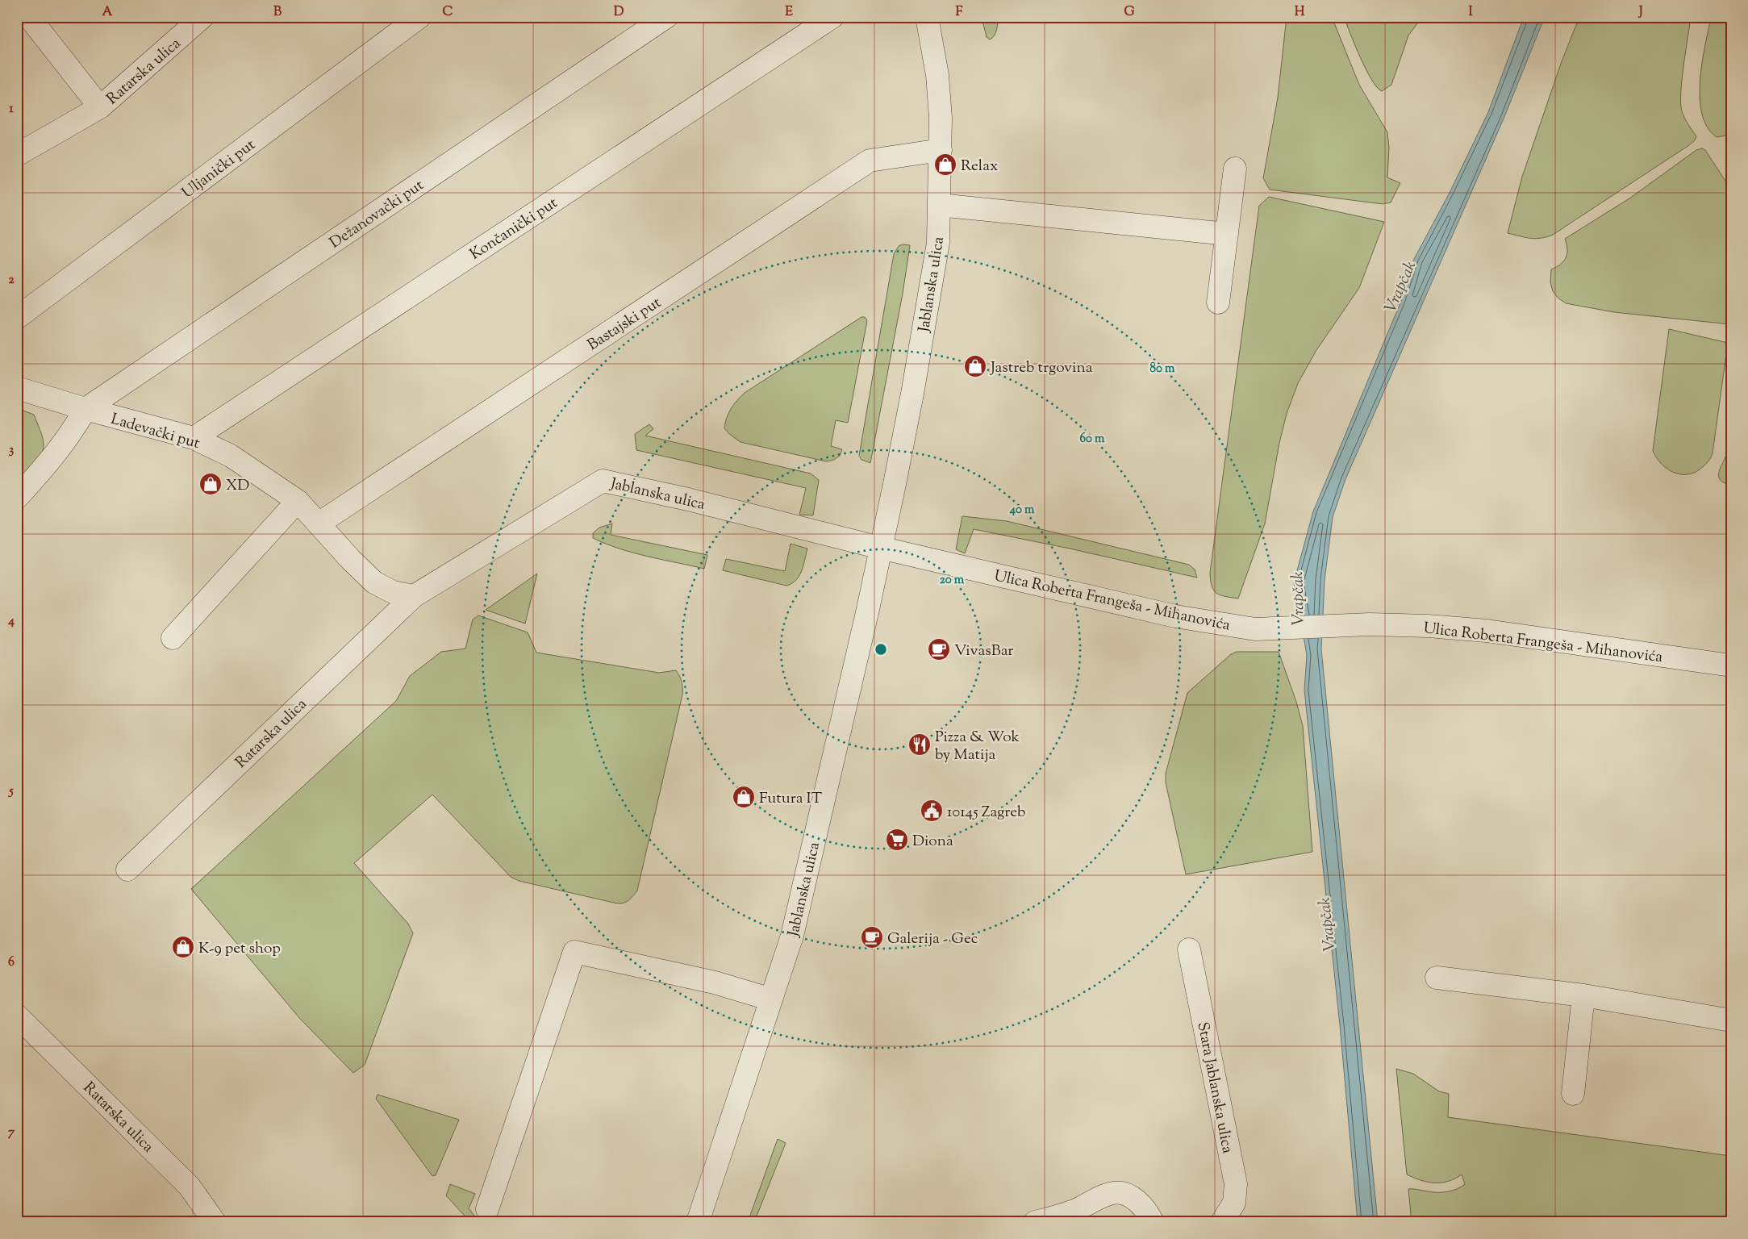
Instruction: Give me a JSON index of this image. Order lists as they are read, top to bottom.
{
  "streets": {
    "street": [
      "Ratarska ulica",
      "Uljanički put",
      "Dežanovački put",
      "Končanički put",
      "Jablanska ulica",
      "Bastajski put",
      "Ladevački put",
      "Ulica Roberta Frangeša - Mihanovića",
      "Stara Jablanska ulica"
    ]
  },
  "crossings": [
    ["Ratarska ulica", "Jablanska ulica"],
    ["Ratarska ulica", "Ladevački put"],
    ["Dežanovački put", "Ladevački put"],
    ["Končanički put", "Ladevački put"],
    ["Jablanska ulica", "Bastajski put"],
    ["Jablanska ulica", "Ladevački put"],
    ["Jablanska ulica", "Ulica Roberta Frangeša - Mihanovića"],
    ["Bastajski put", "Ladevački put"]
  ],
  "water": ["Vrapčak"],
  "places": {
    "shop": [
      "Relax",
      "Jastreb trgovina",
      "XD",
      "Futura IT",
      "K-9 pet shop"
    ],
    "cafe": ["VivasBar", "Galerija - Gec"],
    "restaurant": ["Pizza & Wok by Matija"],
    "public building": ["10145 Zagreb"],
    "supermarket": ["Diona"]
  },
  "grid": {
    "columns": [
      "A",
      "B",
      "C",
      "D",
      "E",
      "F",
      "G",
      "H",
      "I",
      "J"
    ],
    "rows": [
      "1",
      "2",
      "3",
      "4",
      "5",
      "6",
      "7"
    ]
  },
  "rings": [
    "80 m",
    "60 m",
    "40 m",
    "20 m"
  ]
}
